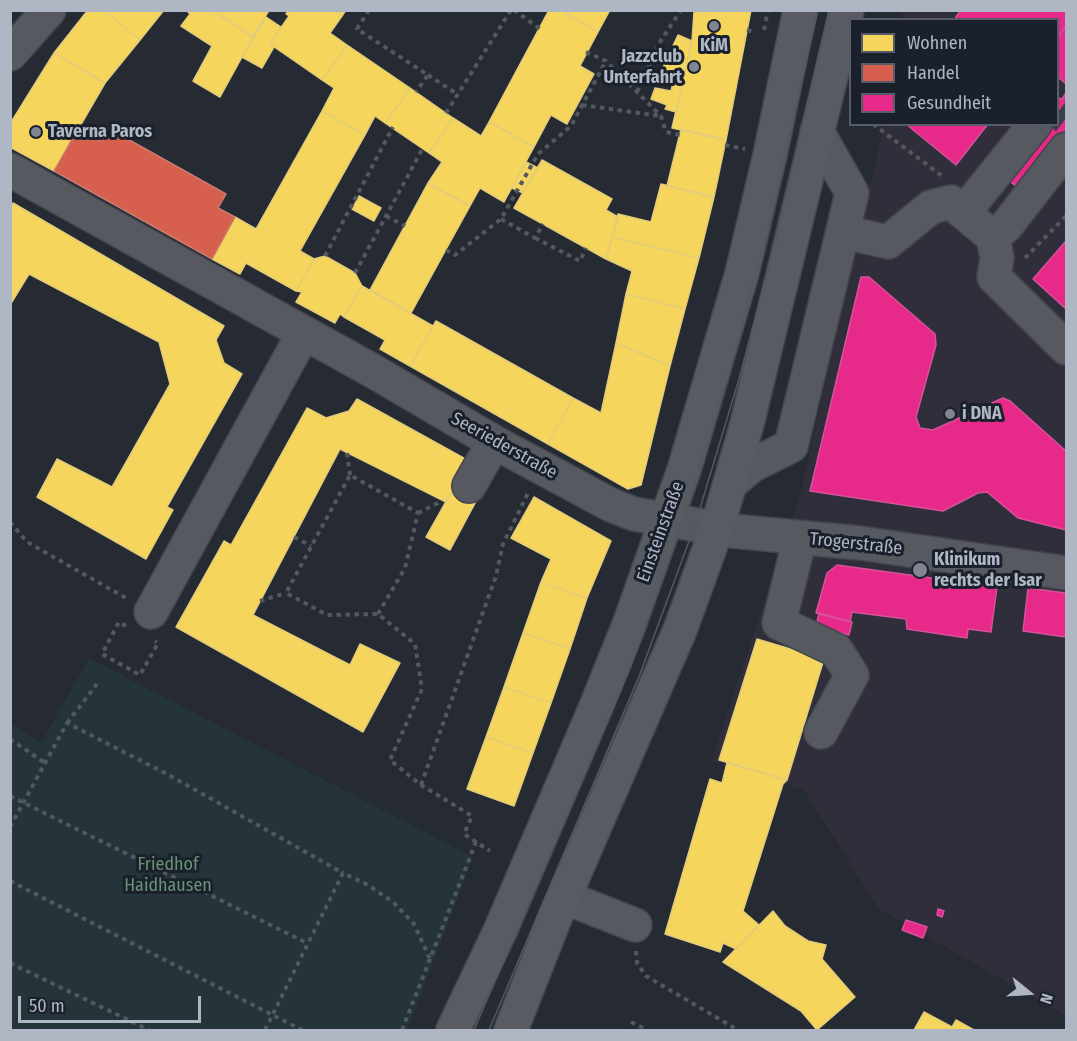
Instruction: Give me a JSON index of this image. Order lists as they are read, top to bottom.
{
  "streets": {
    "main road": ["Einsteinstraße"],
    "street": ["Seeriederstraße", "Trogerstraße"]
  },
  "crossings": [
    ["Seeriederstraße", "Einsteinstraße"],
    ["Seeriederstraße", "Trogerstraße"]
  ],
  "parks": ["Friedhof Haidhausen"],
  "places": [
    "KiM",
    "Jazzclub Unterfahrt",
    "Taverna Paros",
    "i DNA",
    "Klinikum rechts der Isar"
  ],
  "legend": ["Wohnen", "Handel", "Gesundheit"],
  "scale_bar": "50 m",
  "north": "right"
}
